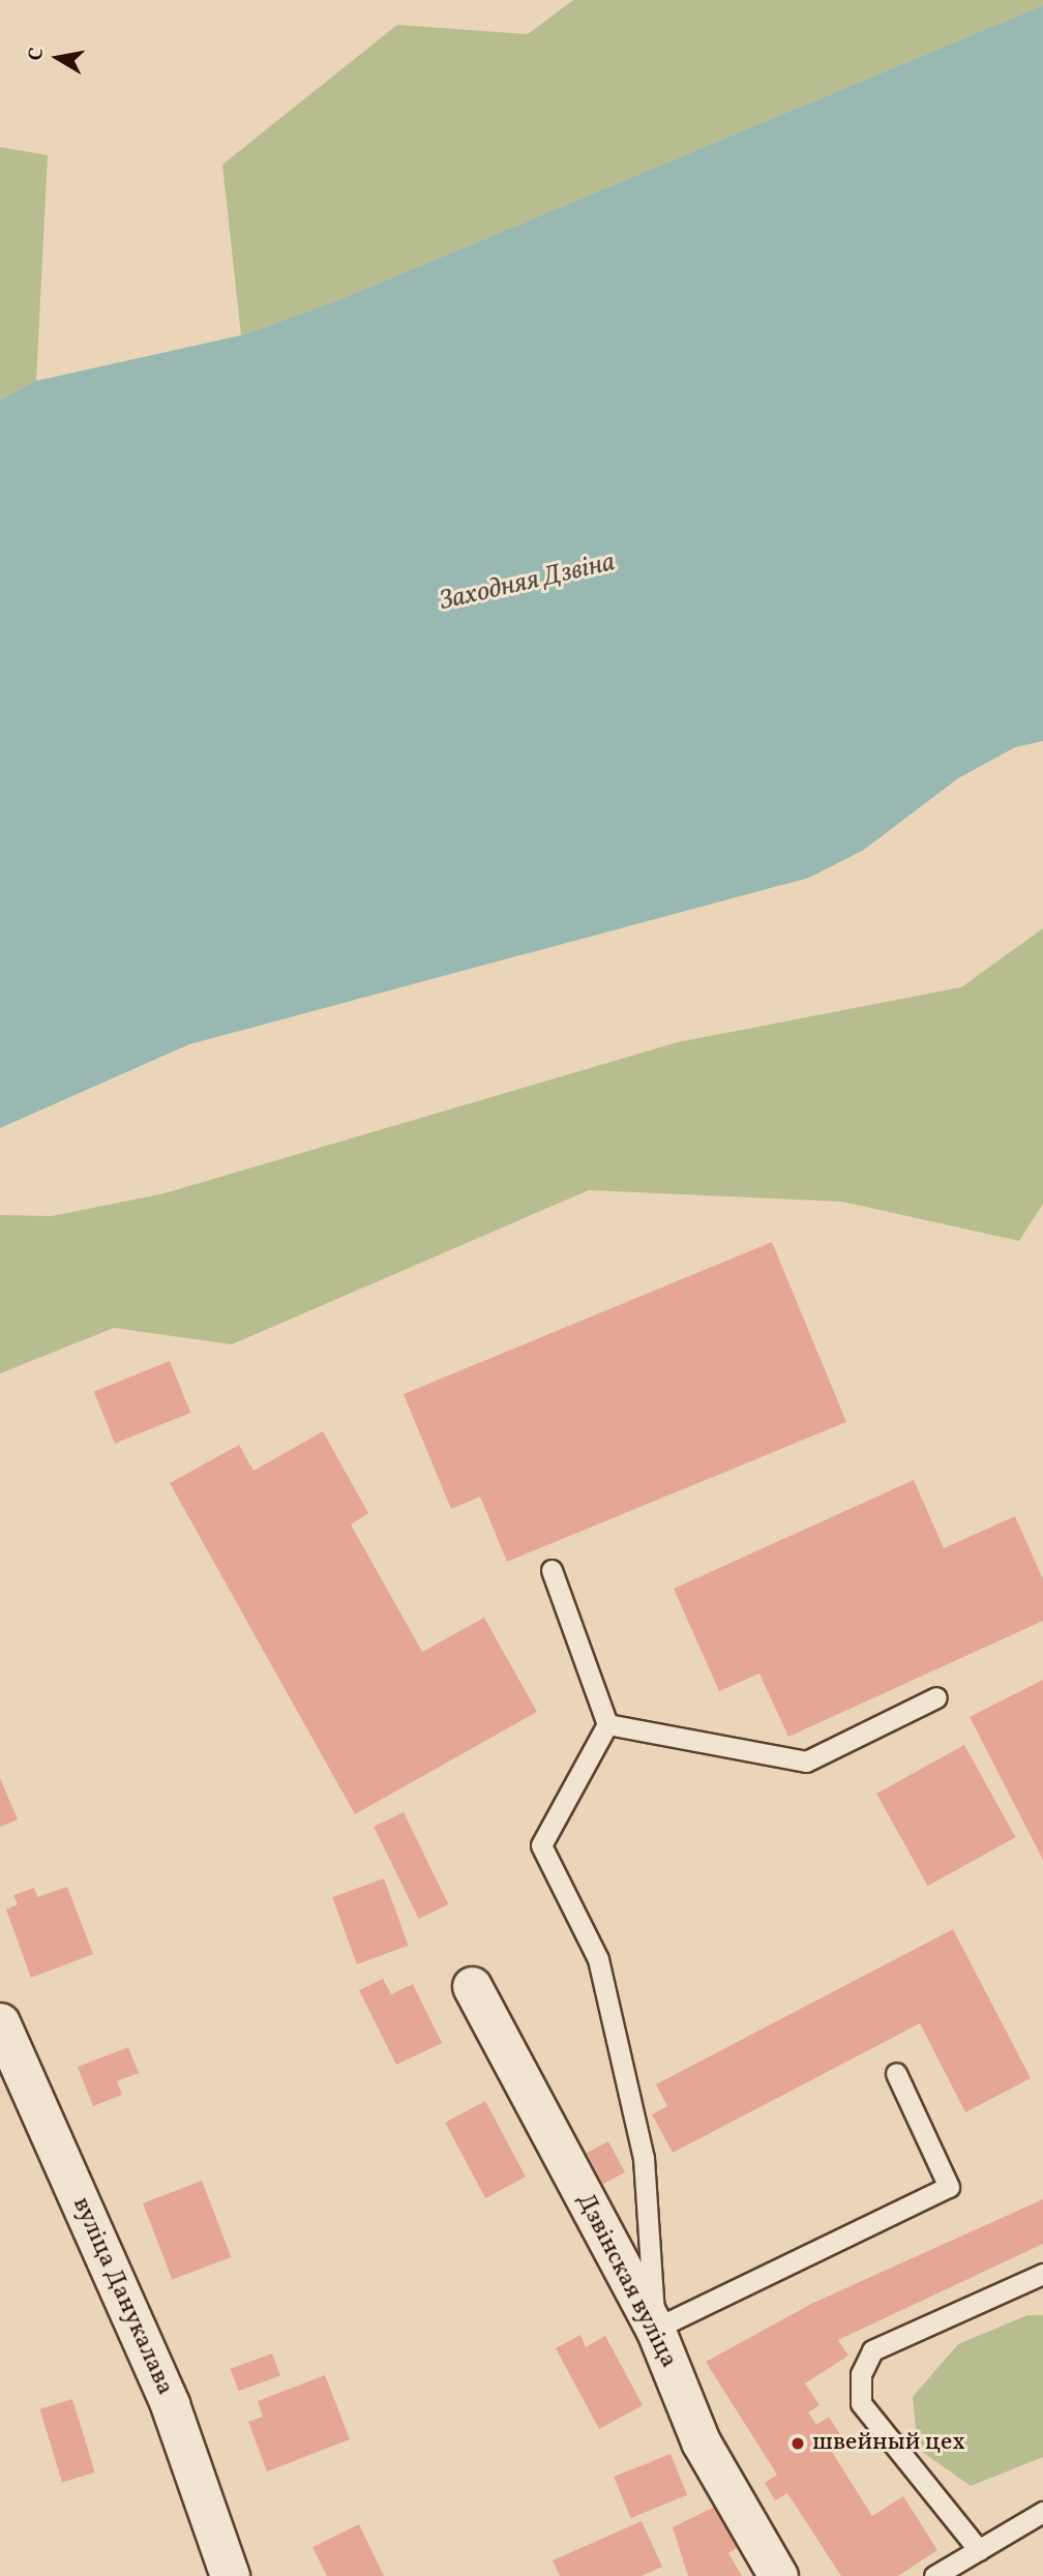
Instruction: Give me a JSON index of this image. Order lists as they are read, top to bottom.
{
  "streets": {
    "street": ["Дзвінская вуліца", "вуліца Данукалава"]
  },
  "water": ["Заходняя Дзвіна"],
  "places": ["швейный цех"],
  "north": "left"
}
